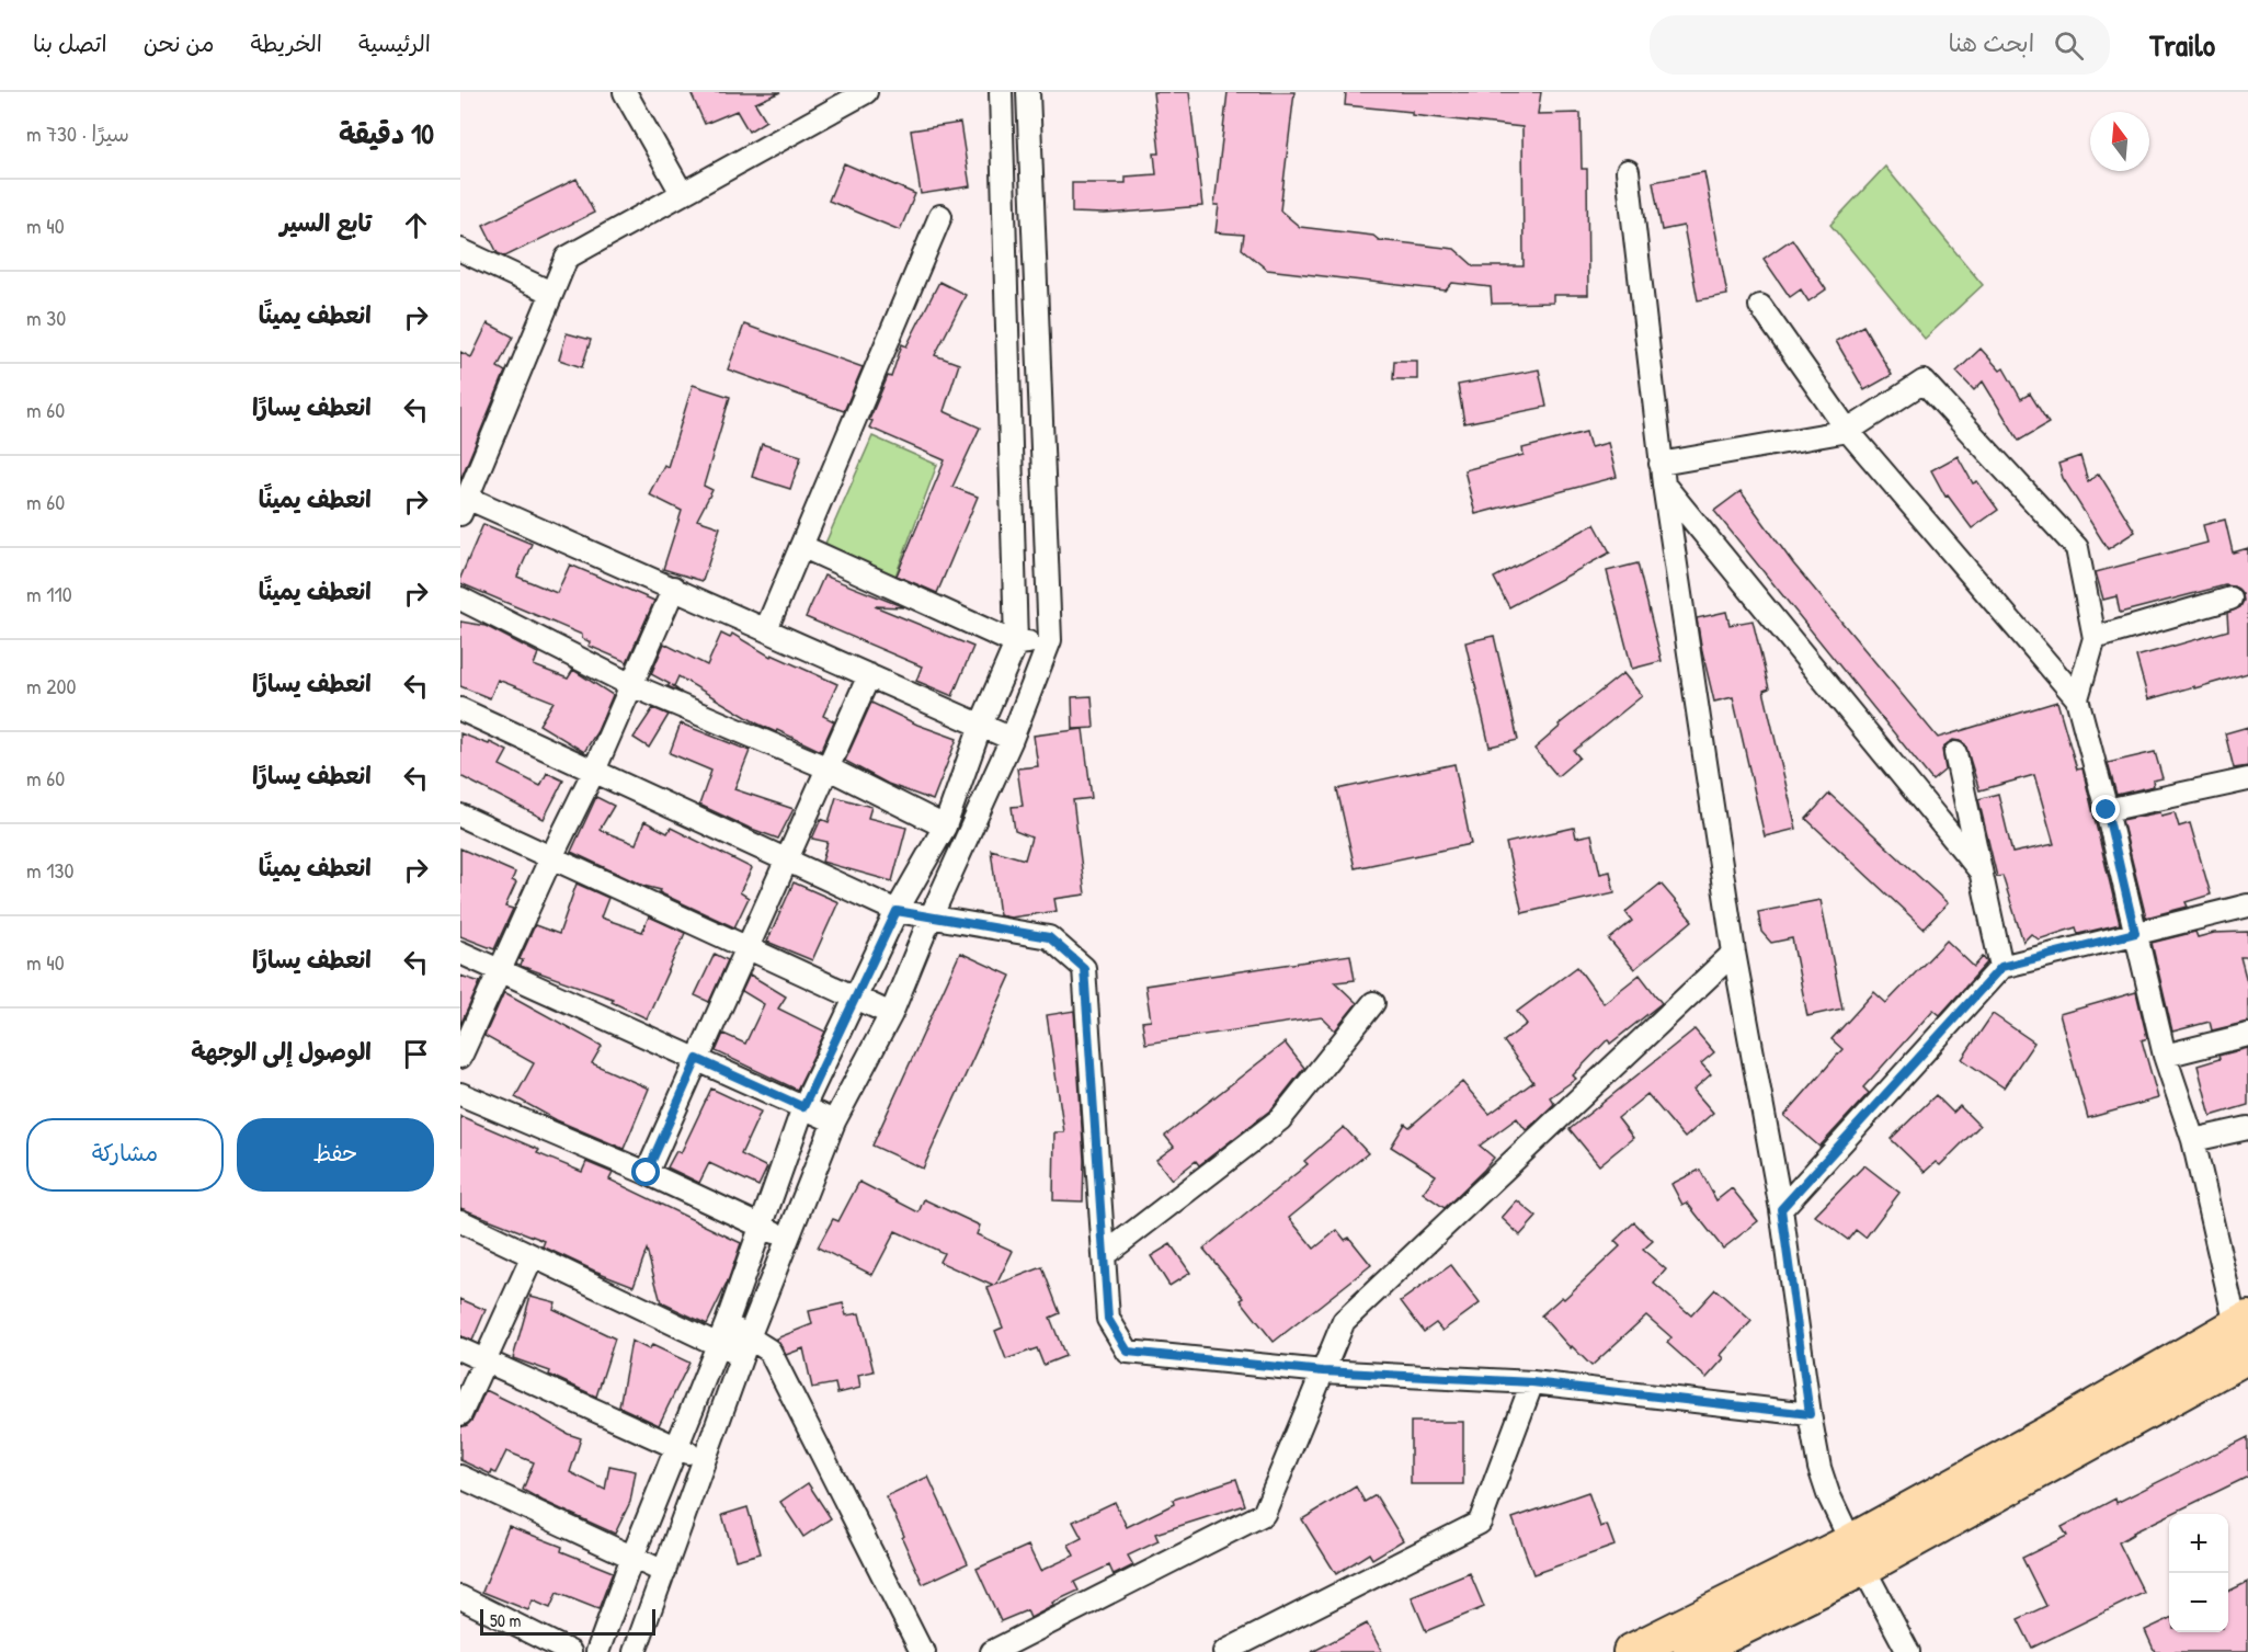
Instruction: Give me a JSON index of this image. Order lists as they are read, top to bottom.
{
  "scale_bar": "50 m",
  "north": "top",
  "page": {
    "header": "Trailo",
    "search": "ابحث هنا",
    "nav": [
      "الرئيسية",
      "الخريطة",
      "من نحن",
      "اتصل بنا"
    ],
    "heading": ["10 دقيقة", "سيرًا · 730 m"],
    "list": [
      ["تابع السير", "40 m"],
      ["انعطف يمينًا", "30 m"],
      ["انعطف يسارًا", "60 m"],
      ["انعطف يمينًا", "60 m"],
      ["انعطف يمينًا", "110 m"],
      ["انعطف يسارًا", "200 m"],
      ["انعطف يسارًا", "60 m"],
      ["انعطف يمينًا", "130 m"],
      ["انعطف يسارًا", "40 m"],
      "الوصول إلى الوجهة"
    ],
    "buttons": ["حفظ", "مشاركة"],
    "map_buttons": ["+", "−"],
    "scale": "50 m"
  }
}
